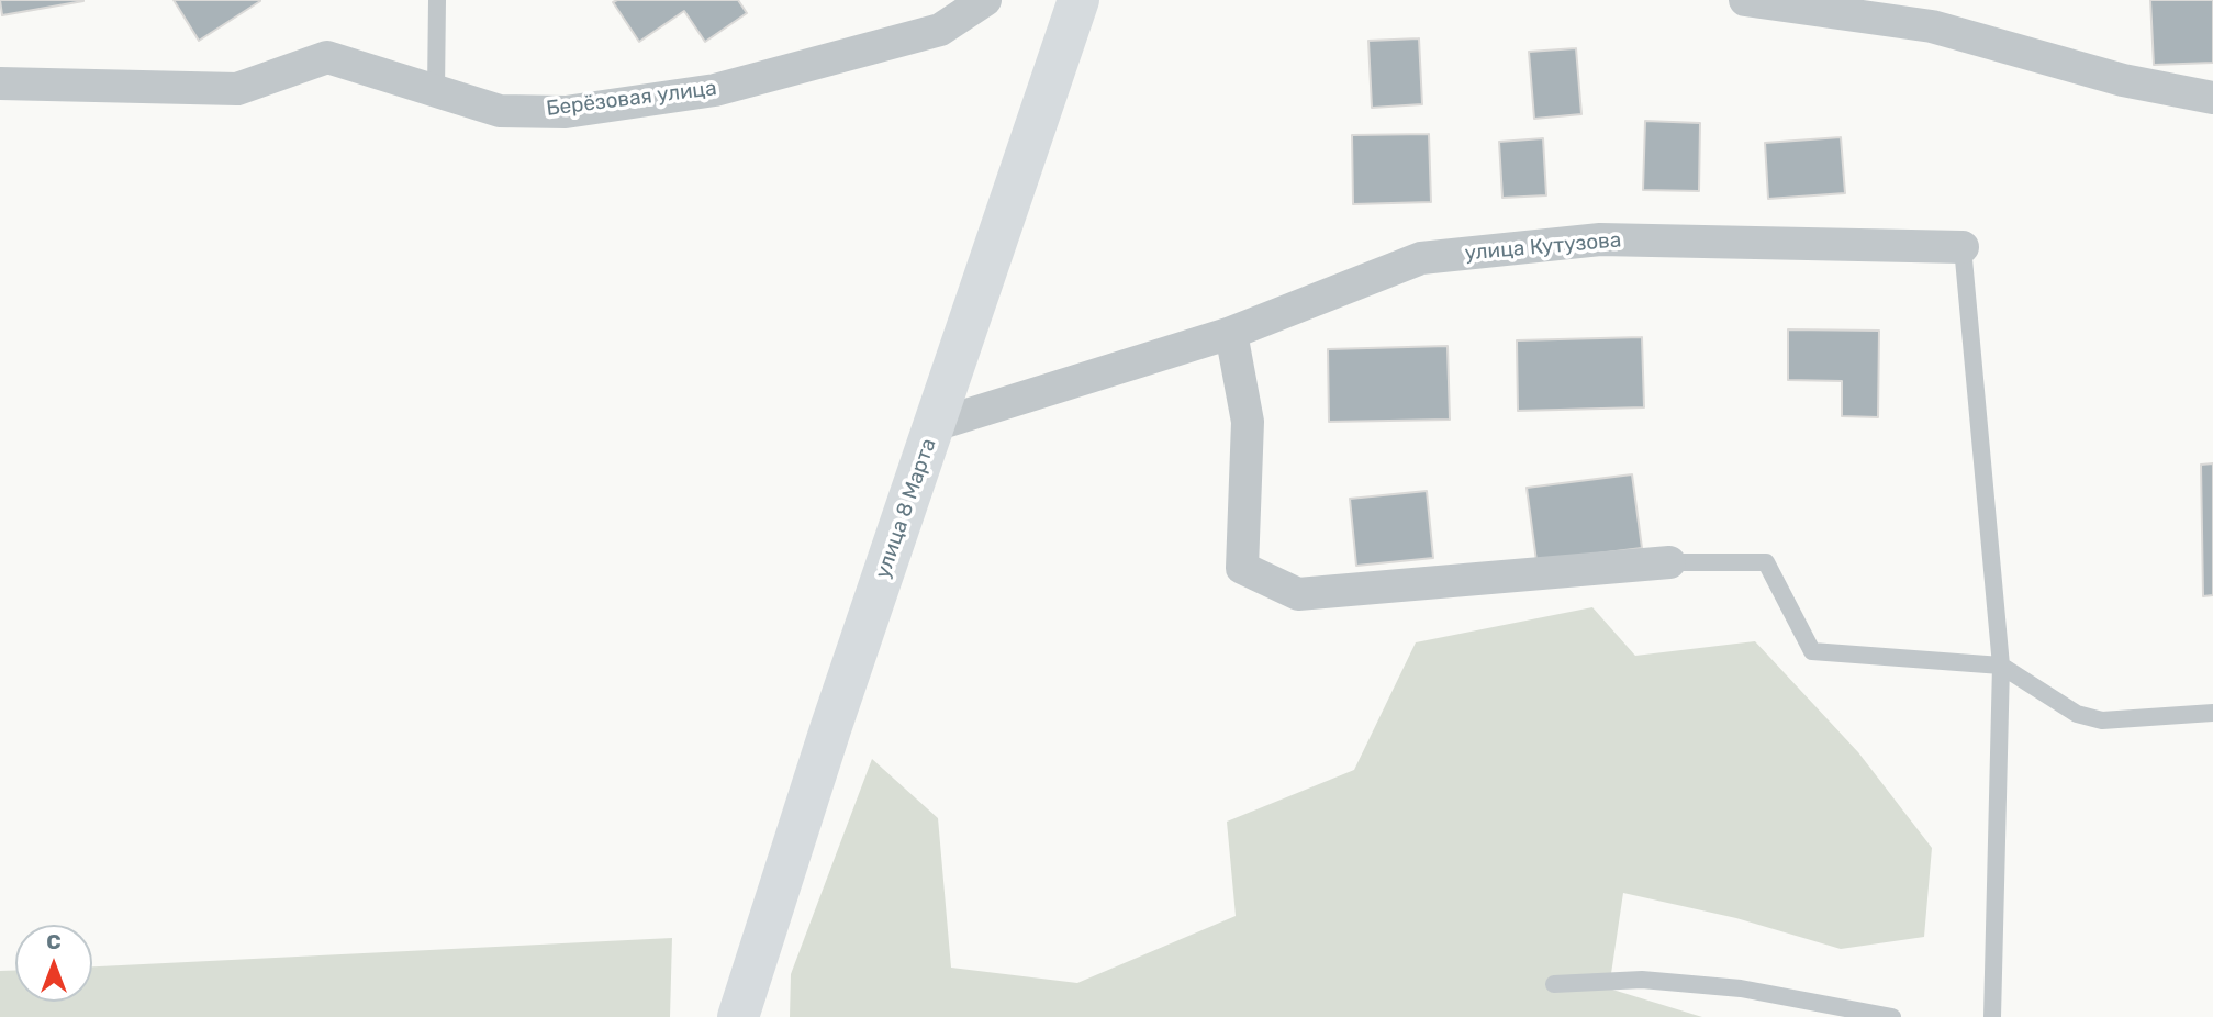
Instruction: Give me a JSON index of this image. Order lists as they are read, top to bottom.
{
  "streets": {
    "main road": ["улица 8 Марта"],
    "street": ["Берёзовая улица", "улица Кутузова"]
  },
  "crossings": [
    ["улица Кутузова", "улица 8 Марта"]
  ],
  "north": "top"
}
